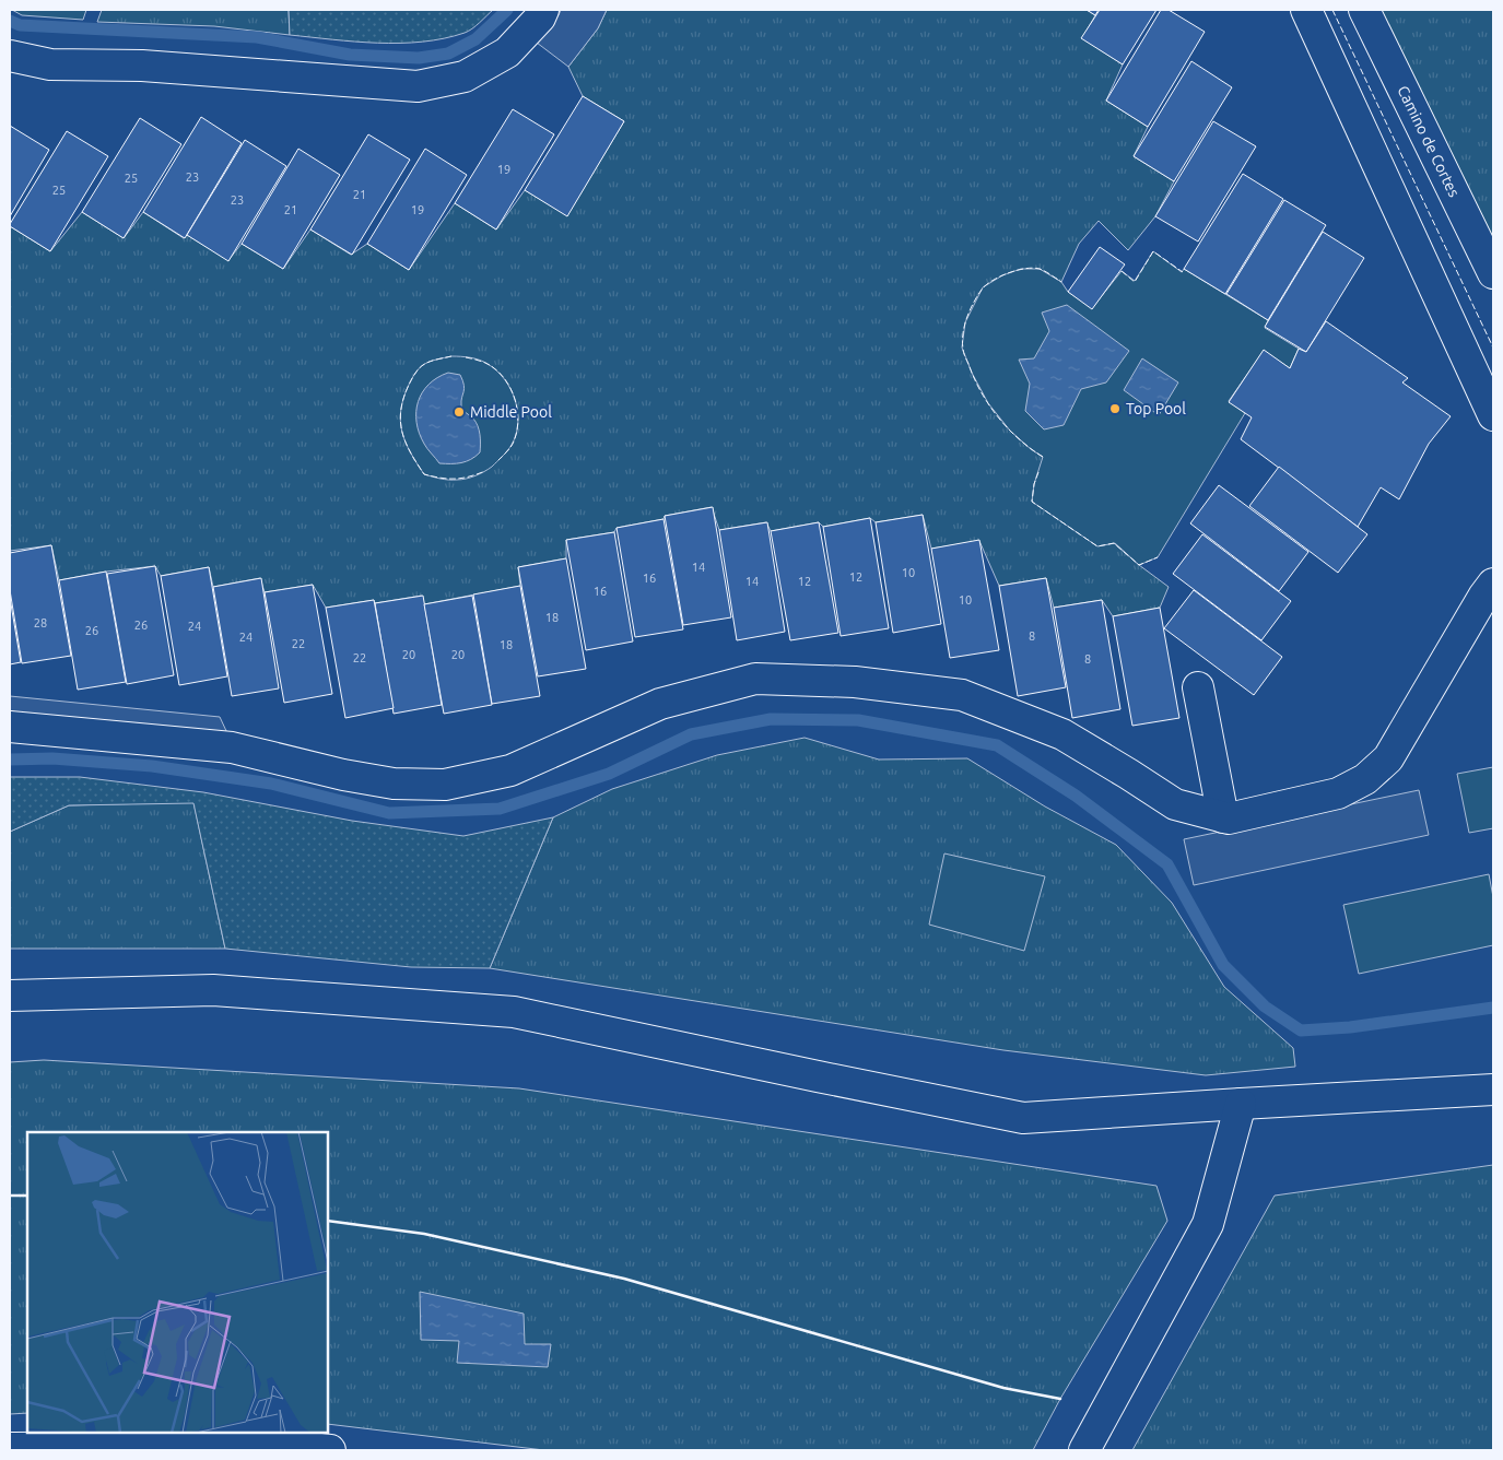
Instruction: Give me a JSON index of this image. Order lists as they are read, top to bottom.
{
  "streets": {
    "street": ["Camino de Cortes"]
  },
  "places": ["Top Pool", "Middle Pool"],
  "house_numbers": [
    "19",
    "23",
    "25",
    "25",
    "21",
    "23",
    "21",
    "19",
    "14",
    "10",
    "12",
    "16",
    "14",
    "12",
    "16",
    "10",
    "18",
    "28",
    "26",
    "24",
    "26",
    "8",
    "24",
    "22",
    "18",
    "20",
    "20",
    "22",
    "8"
  ]
}
